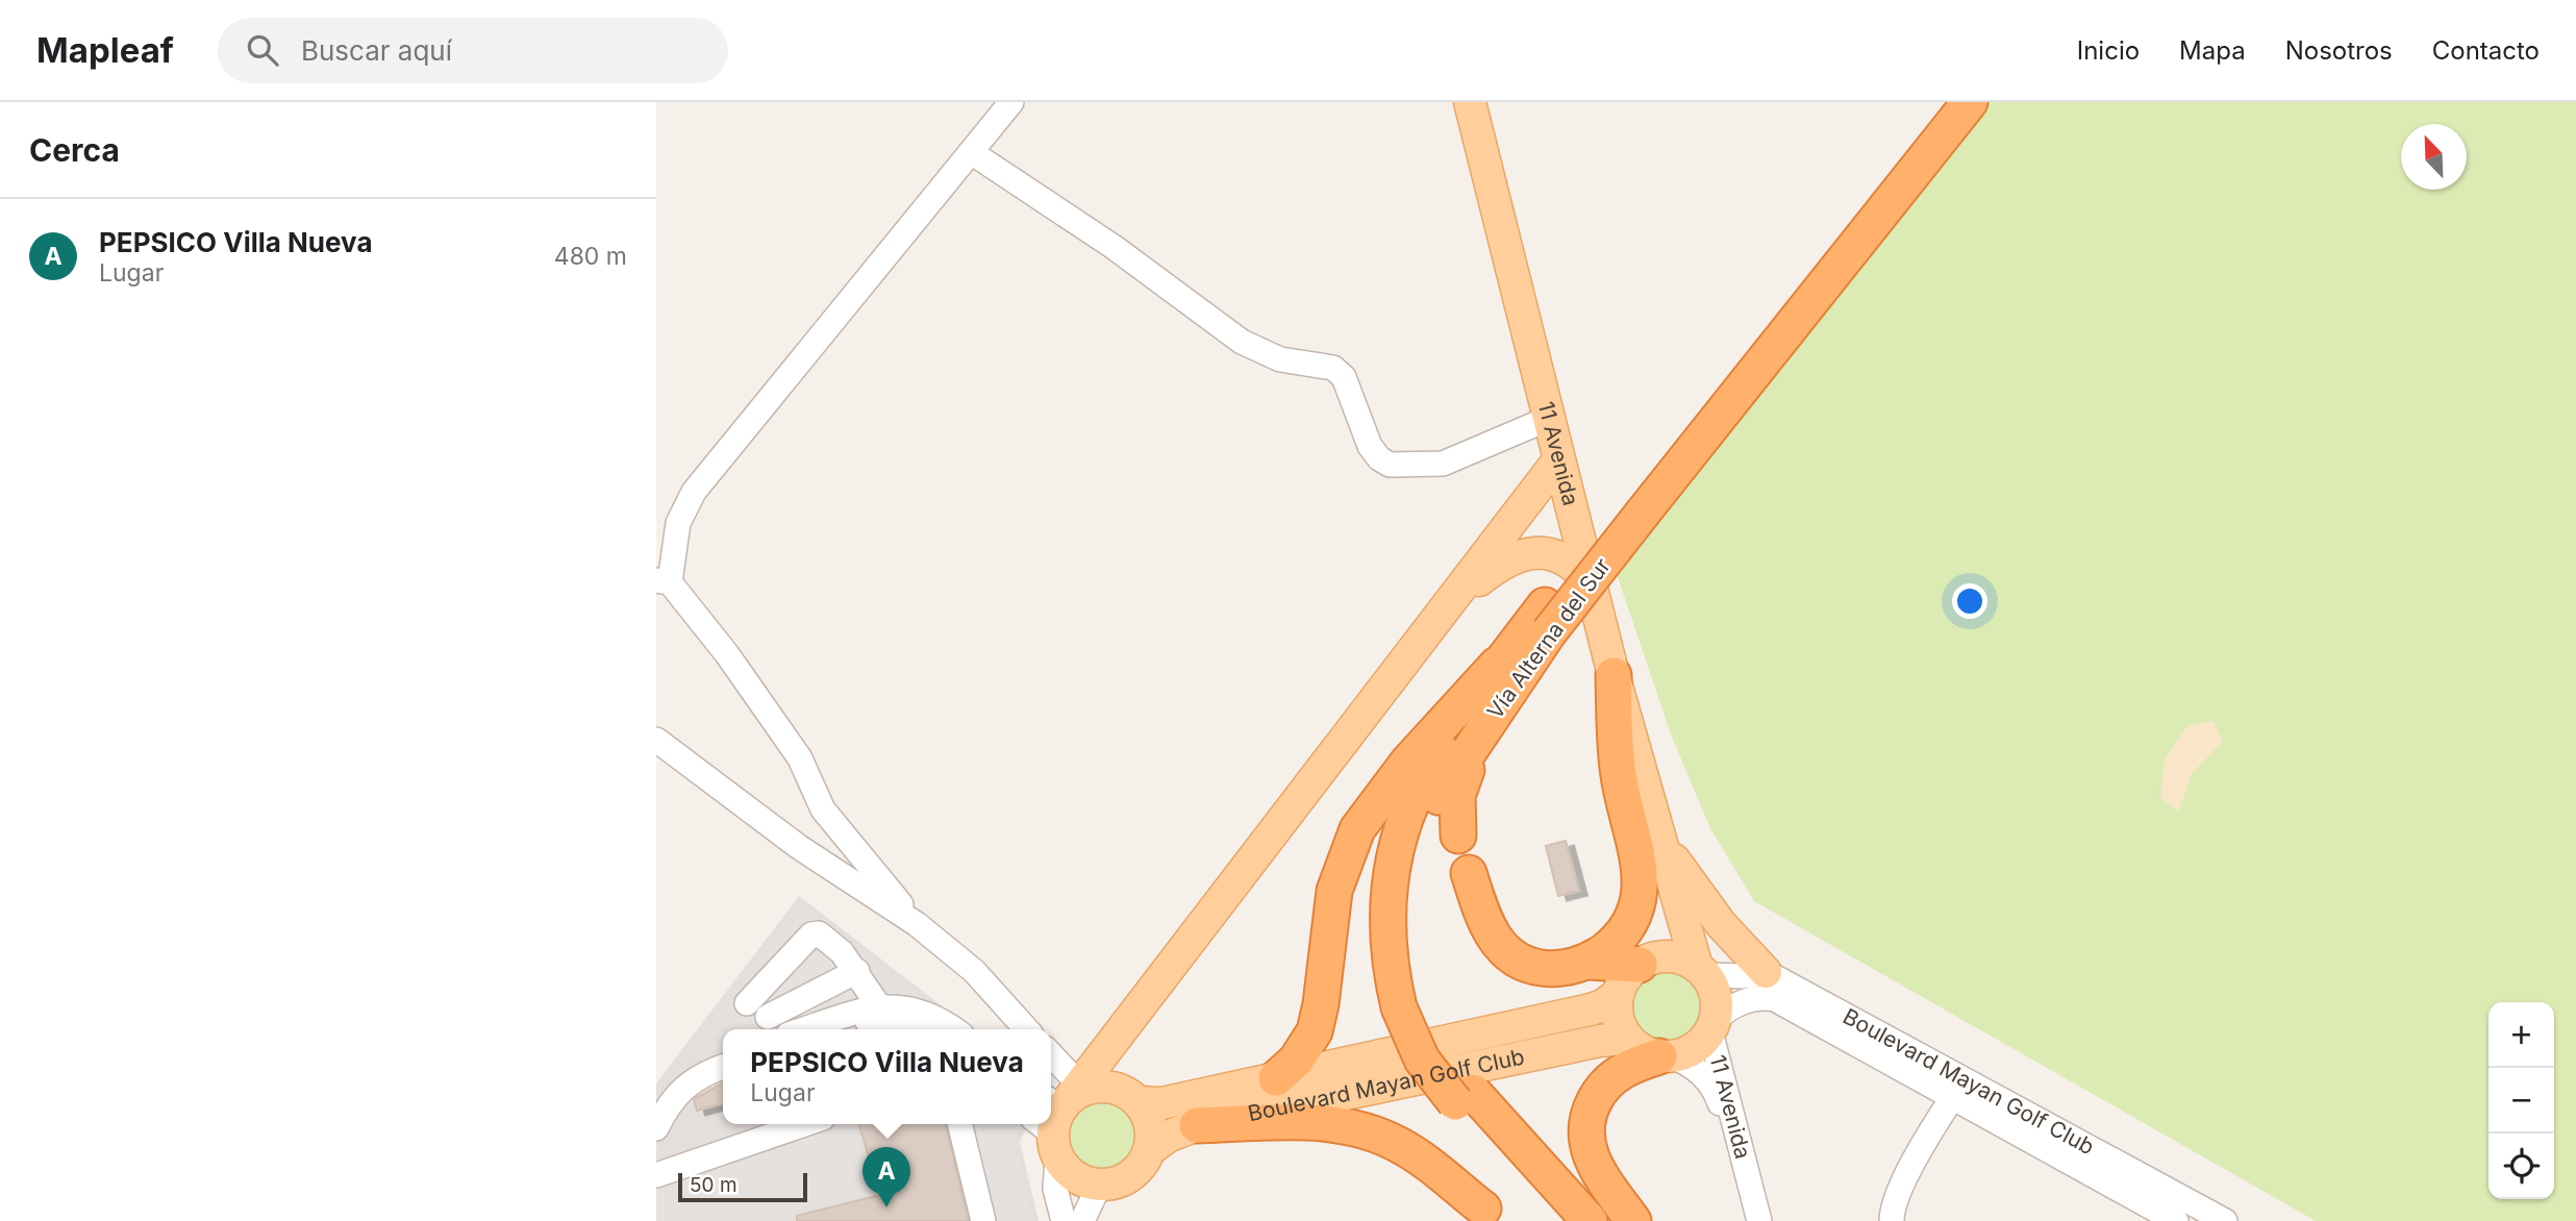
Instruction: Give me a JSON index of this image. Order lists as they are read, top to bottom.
{
  "streets": {
    "highway": ["Vía Alterna del Sur"],
    "main road": ["11 Avenida", "Boulevard Mayan Golf Club"]
  },
  "crossings": [
    ["11 Avenida", "Boulevard Mayan Golf Club"]
  ],
  "scale_bar": "50 m",
  "north": "top left",
  "page": {
    "header": "Mapleaf",
    "search": "Buscar aquí",
    "nav": [
      "Inicio",
      "Mapa",
      "Nosotros",
      "Contacto"
    ],
    "heading": "Cerca",
    "list": [
      {
        "mark": "A",
        "name": "PEPSICO Villa Nueva",
        "note": "Lugar",
        "value": "480 m"
      }
    ],
    "map_buttons": ["+", "−"],
    "popup": ["PEPSICO Villa Nueva", "Lugar"],
    "pins": "A",
    "scale": "50 m"
  }
}
